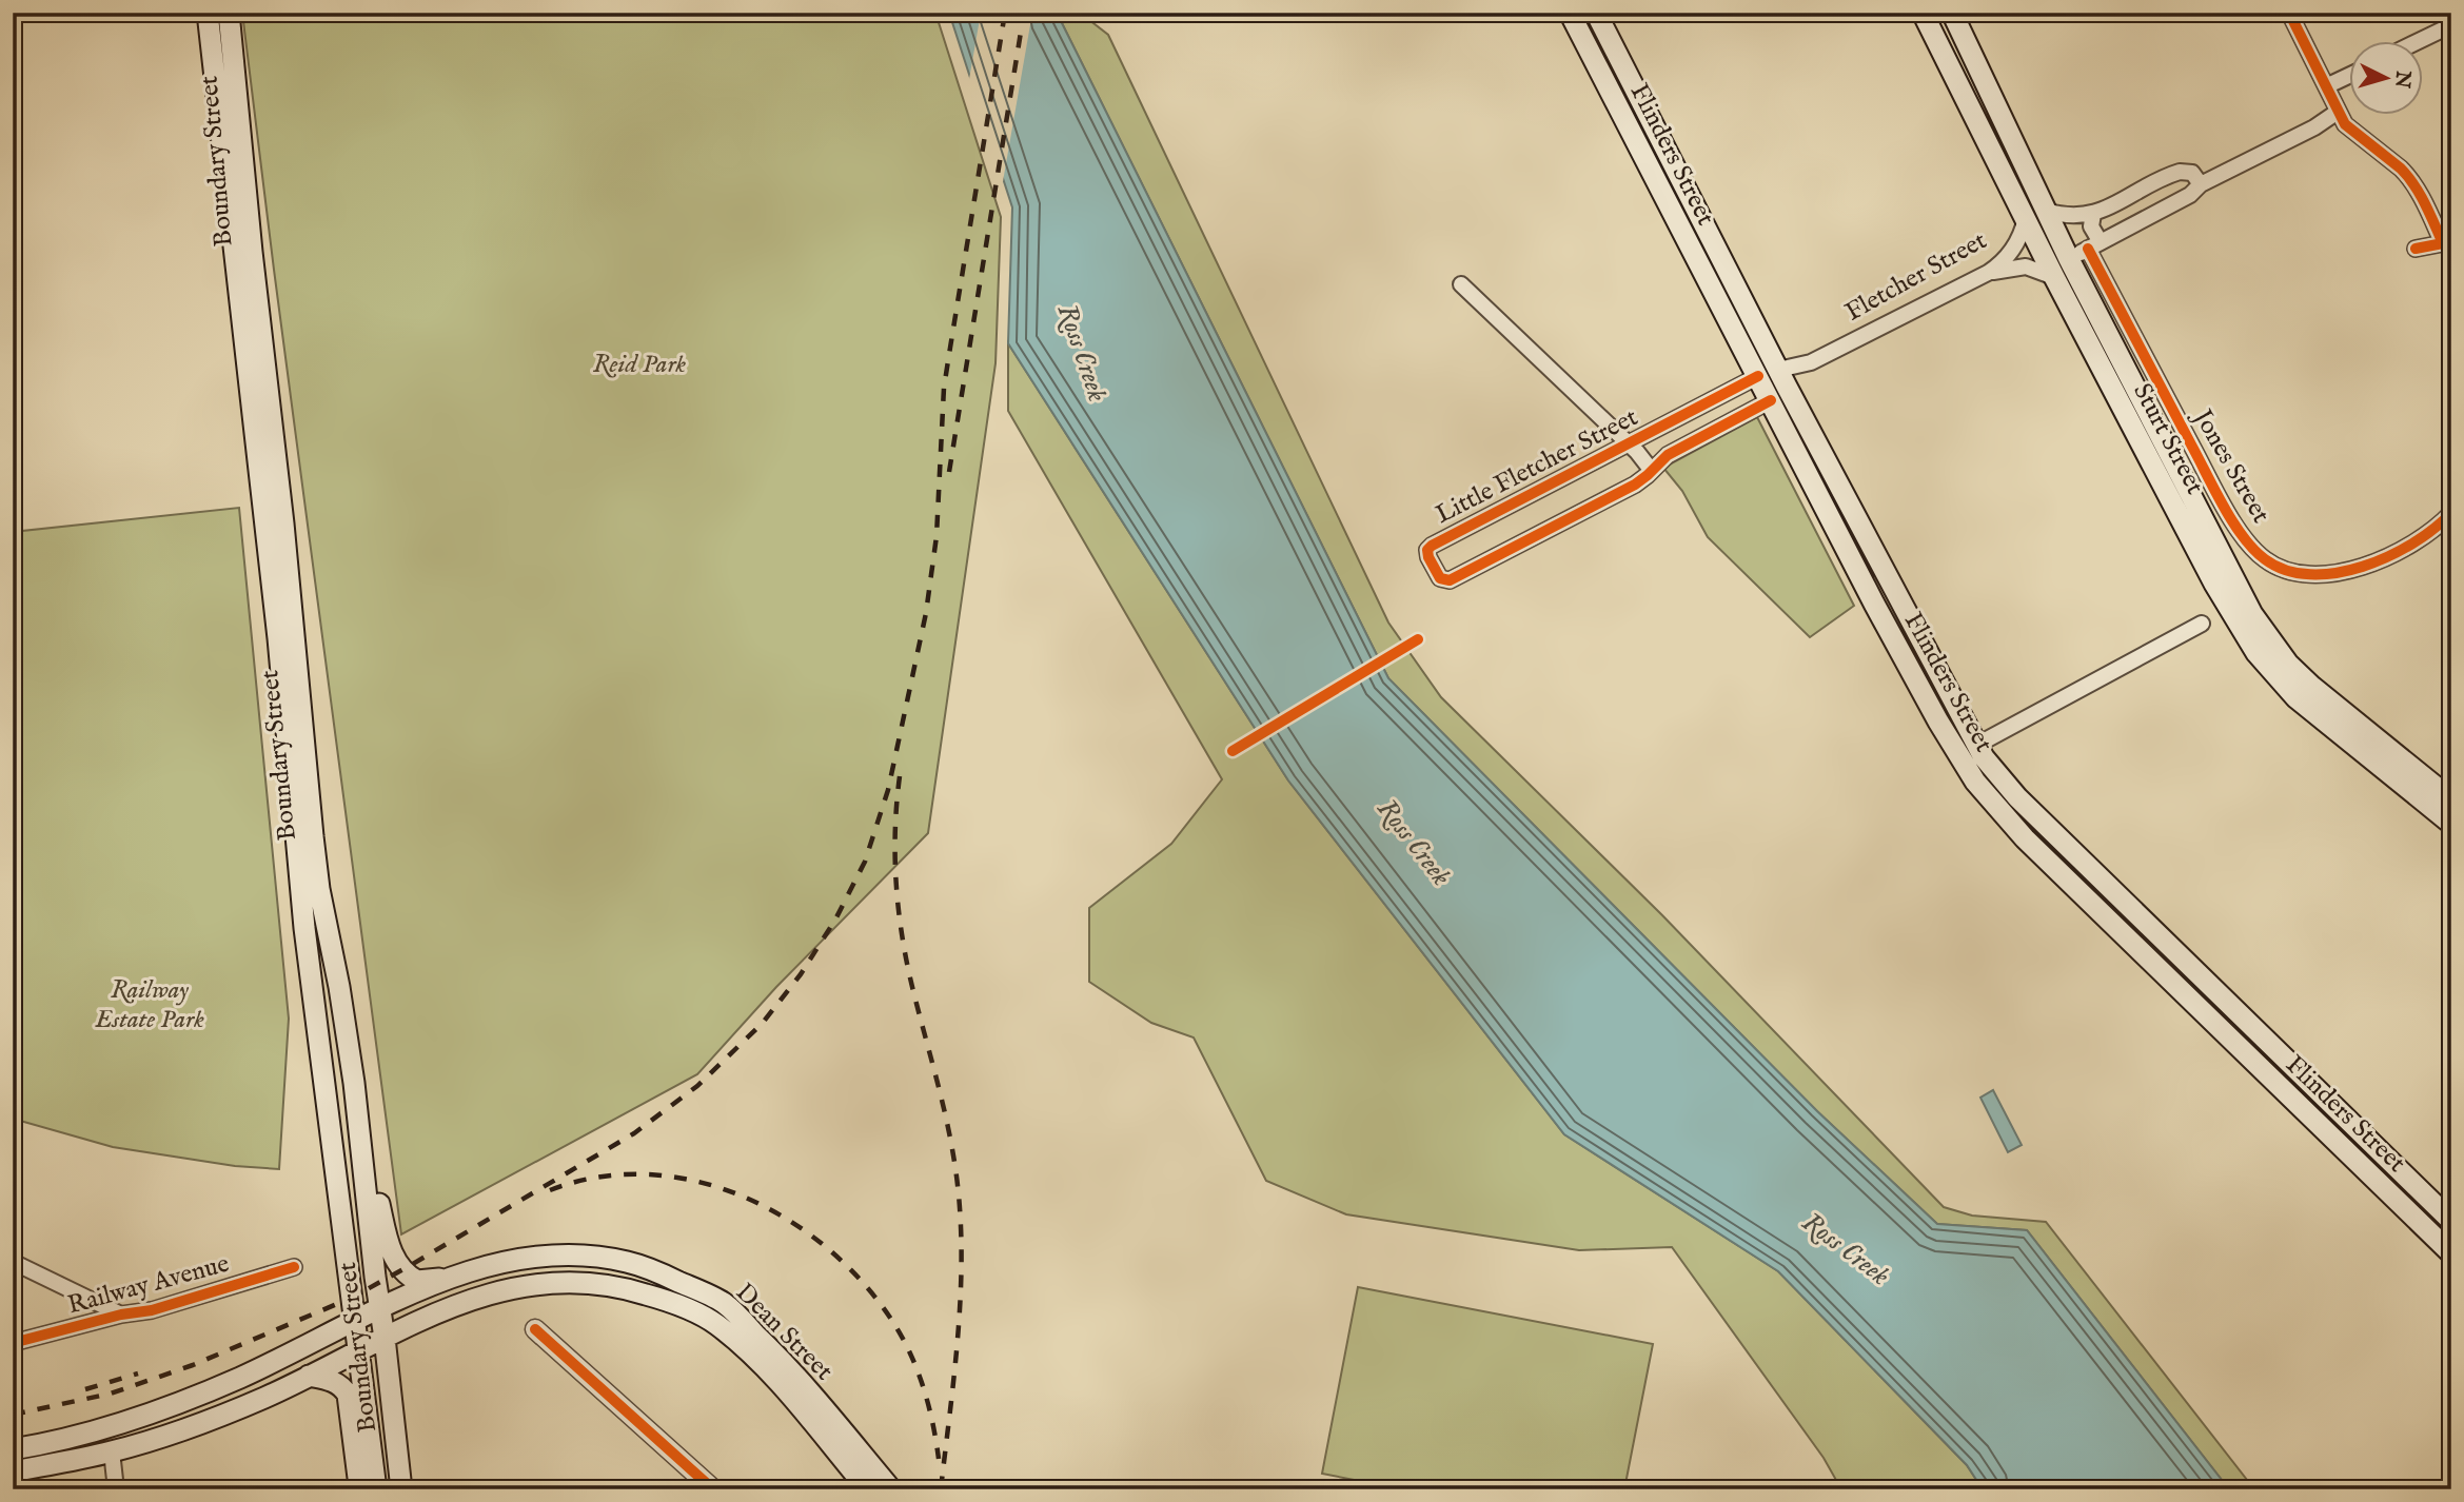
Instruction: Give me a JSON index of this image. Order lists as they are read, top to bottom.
{
  "streets": {
    "main road": [
      "Flinders Street",
      "Boundary Street",
      "Sturt Street",
      "Dean Street"
    ],
    "street": [
      "Fletcher Street",
      "Little Fletcher Street",
      "Jones Street",
      "Railway Avenue"
    ]
  },
  "crossings": [
    ["Flinders Street", "Fletcher Street"],
    ["Flinders Street", "Little Fletcher Street"],
    ["Boundary Street", "Dean Street"],
    ["Fletcher Street", "Sturt Street"],
    ["Fletcher Street", "Little Fletcher Street"]
  ],
  "water": ["Ross Creek"],
  "parks": ["Reid Park", "Railway Estate Park"],
  "north": "right"
}
